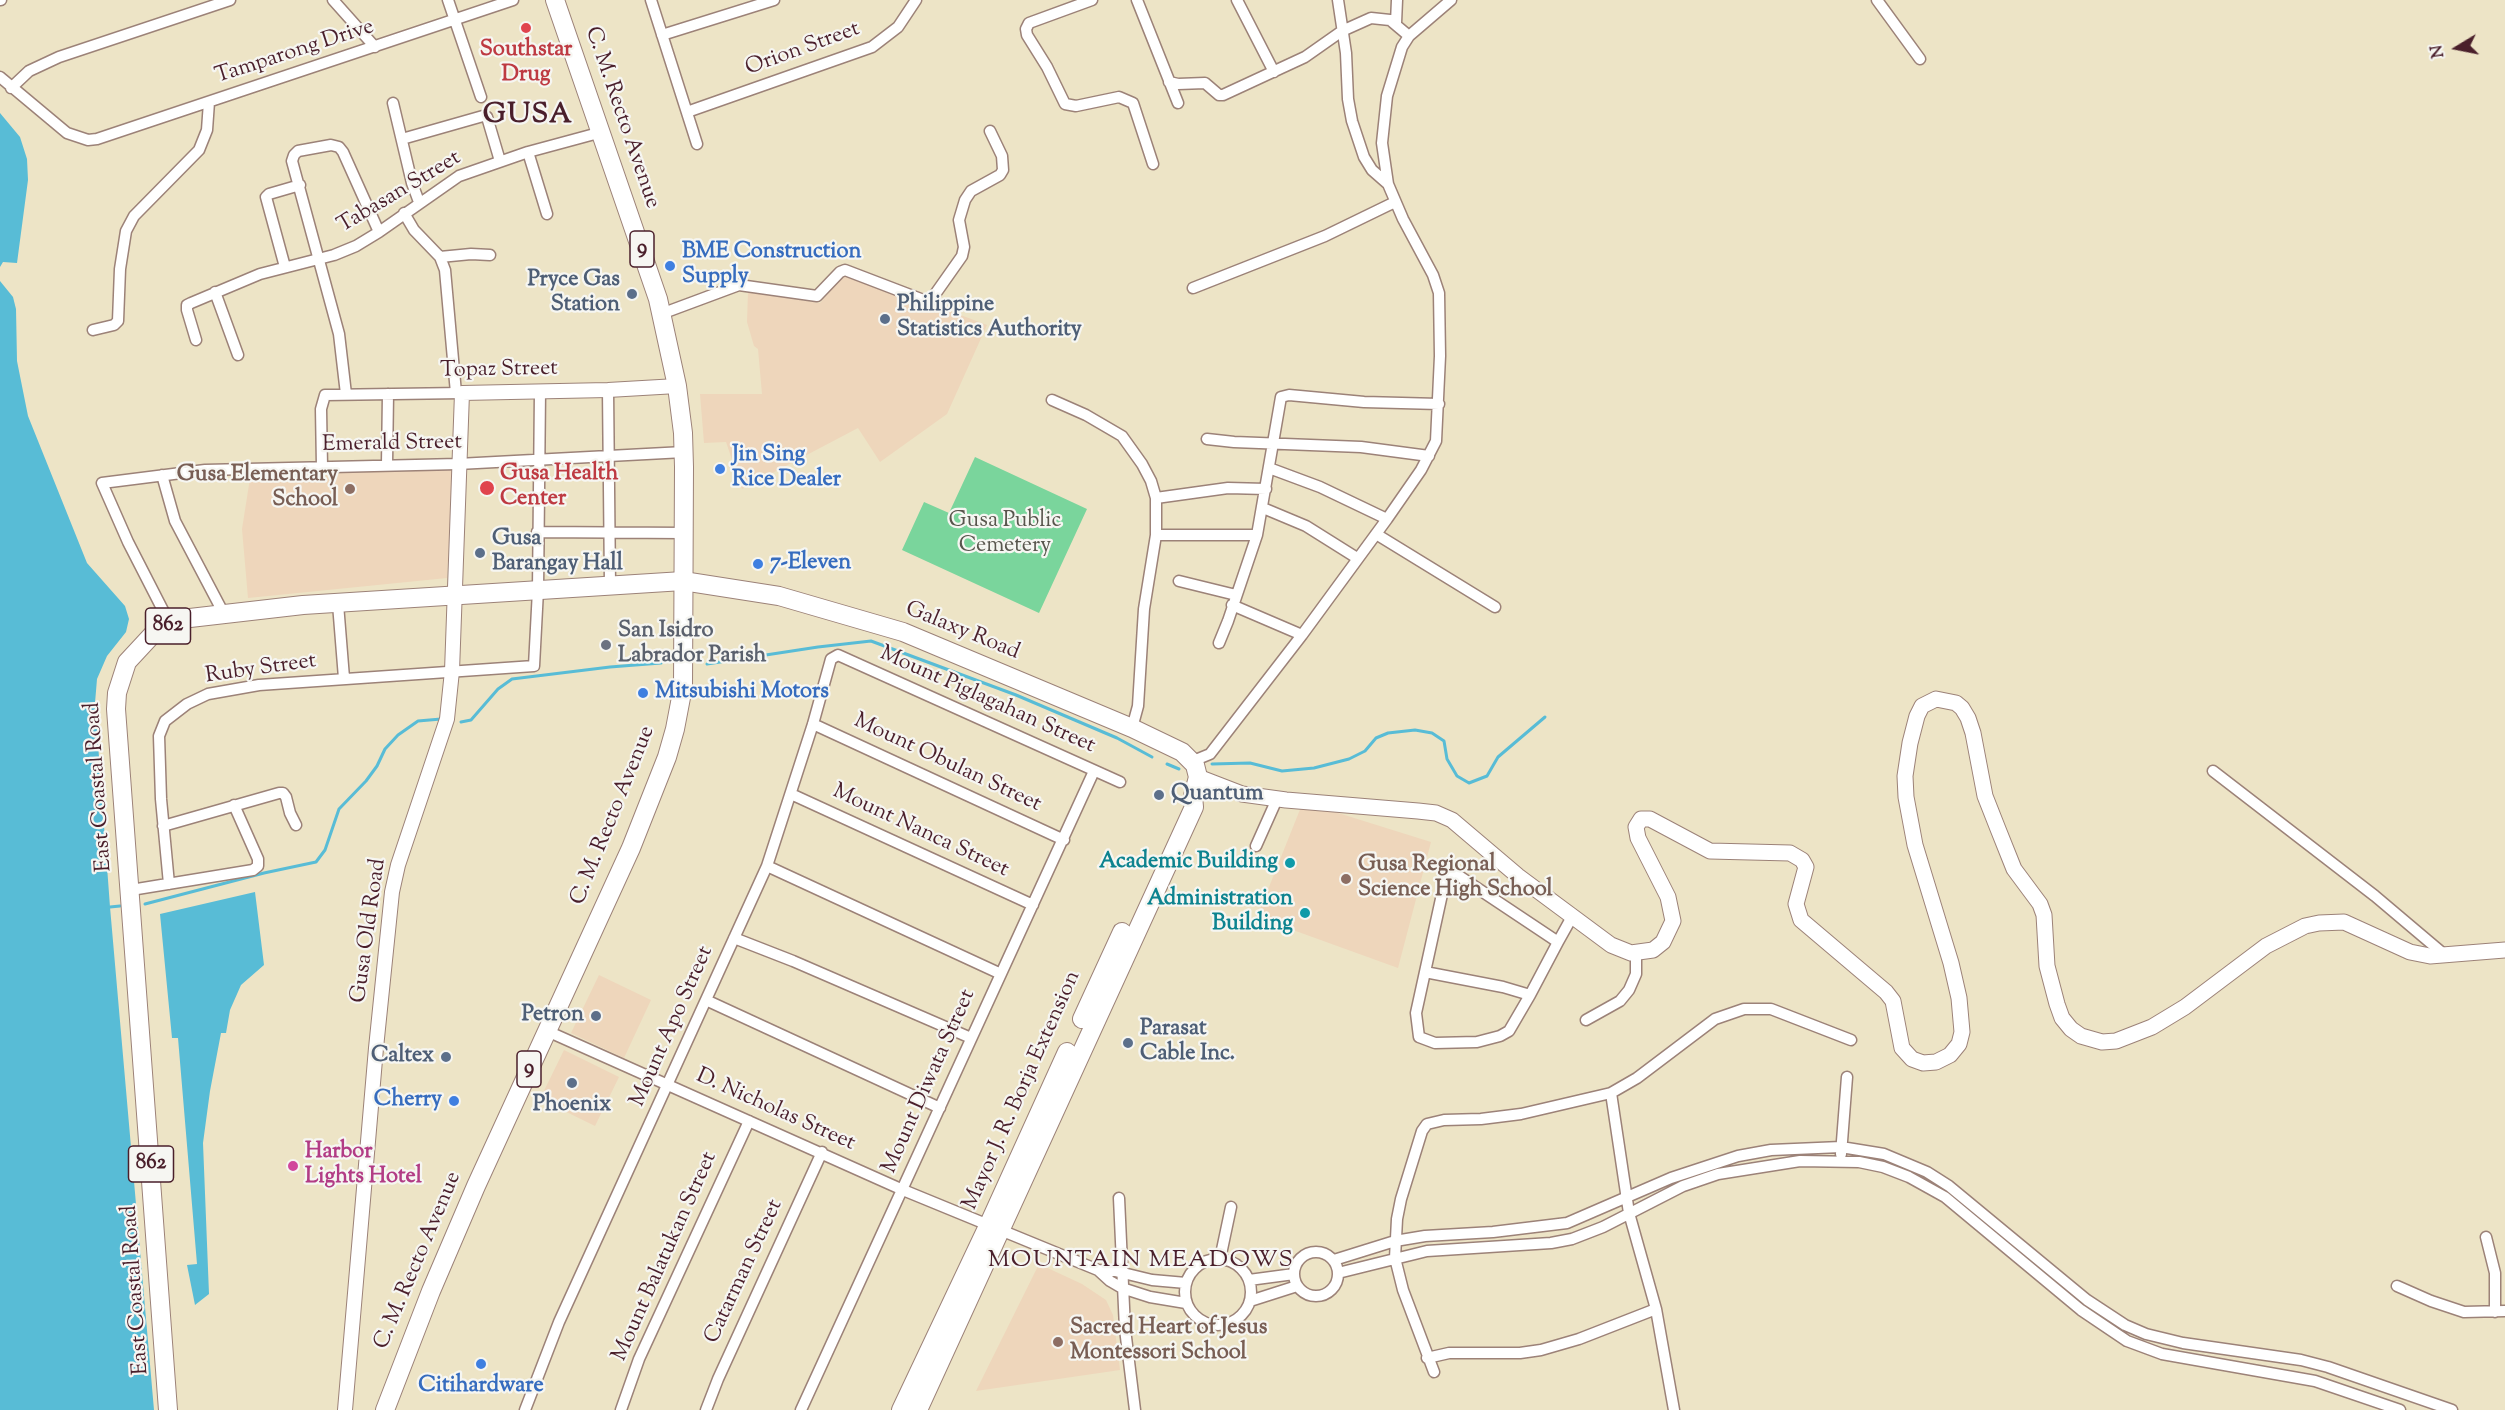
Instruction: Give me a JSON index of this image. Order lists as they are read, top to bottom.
{
  "streets": {
    "main road": [
      "C. M. Recto Avenue",
      "9",
      "862",
      "Galaxy Road",
      "East Coastal Road",
      "Mayor J. R. Borja Extension"
    ],
    "street": [
      "Orion Street",
      "Tamparong Drive",
      "Tabasan Street",
      "Topaz Street",
      "Emerald Street",
      "Ruby Street",
      "Mount Piglagahan Street",
      "Mount Obulan Street",
      "Mount Nanca Street",
      "Gusa Old Road",
      "Mount Apo Street",
      "Mount Diwata Street",
      "D. Nicholas Street",
      "Mount Balatukan Street",
      "Catarman Street"
    ]
  },
  "crossings": [
    ["C. M. Recto Avenue", "Tabasan Street"],
    ["C. M. Recto Avenue", "Topaz Street"],
    ["C. M. Recto Avenue", "Emerald Street"],
    ["C. M. Recto Avenue", "Galaxy Road"],
    ["C. M. Recto Avenue", "East Coastal Road"],
    ["C. M. Recto Avenue", "D. Nicholas Street"],
    ["Topaz Street", "Emerald Street"],
    ["Topaz Street", "Gusa Old Road"],
    ["Emerald Street", "East Coastal Road"],
    ["Emerald Street", "Gusa Old Road"],
    ["Galaxy Road", "East Coastal Road"],
    ["Galaxy Road", "Mayor J. R. Borja Extension"],
    ["Ruby Street", "East Coastal Road"],
    ["Ruby Street", "Gusa Old Road"],
    ["Mount Piglagahan Street", "Mount Apo Street"],
    ["Mount Piglagahan Street", "Mount Diwata Street"],
    ["Mount Obulan Street", "Mount Apo Street"],
    ["Mount Obulan Street", "Mount Diwata Street"],
    ["East Coastal Road", "Gusa Old Road"],
    ["Mount Nanca Street", "Mount Apo Street"],
    ["Mount Nanca Street", "Mount Diwata Street"],
    ["Mount Apo Street", "D. Nicholas Street"],
    ["Mount Diwata Street", "D. Nicholas Street"],
    ["Mayor J. R. Borja Extension", "D. Nicholas Street"],
    ["D. Nicholas Street", "Mount Balatukan Street"],
    ["D. Nicholas Street", "Catarman Street"]
  ],
  "districts": ["GUSA", "MOUNTAIN MEADOWS"],
  "parks": ["Gusa Public Cemetery"],
  "places": [
    "Southstar Drug",
    "BME Construction Supply",
    "Pryce Gas Station",
    "Philippine Statistics Authority",
    "Jin Sing Rice Dealer",
    "Gusa Health Center",
    "Gusa Elementary School",
    "Gusa Barangay Hall",
    "7-Eleven",
    "San Isidro Labrador Parish",
    "Mitsubishi Motors",
    "Quantum",
    "Academic Building",
    "Gusa Regional Science High School",
    "Administration Building",
    "Petron",
    "Parasat Cable Inc.",
    "Caltex",
    "Phoenix",
    "Cherry",
    "Harbor Lights Hotel",
    "Sacred Heart of Jesus Montessori School",
    "Citihardware"
  ],
  "north": "left"
}
